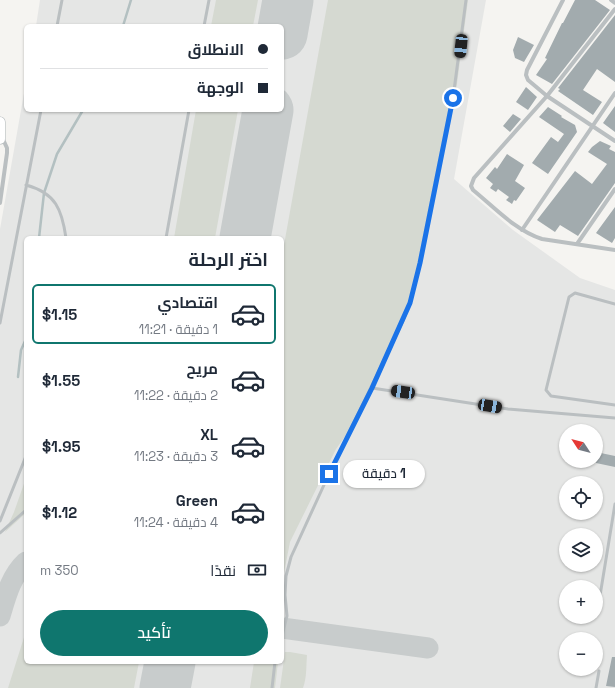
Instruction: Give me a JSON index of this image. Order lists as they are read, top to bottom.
{
  "north": "top left",
  "page": {
    "banner": ["الانطلاق", "الوجهة"],
    "heading": "اختر الرحلة",
    "list": [
      {
        "name": "اقتصادي",
        "note": "1 دقيقة · 11:21",
        "value": "$1.15"
      },
      {
        "name": "مريح",
        "note": "2 دقيقة · 11:22",
        "value": "$1.55"
      },
      {
        "name": "XL",
        "note": "3 دقيقة · 11:23",
        "value": "$1.95"
      },
      {
        "name": "Green",
        "note": "4 دقيقة · 11:24",
        "value": "$1.12"
      }
    ],
    "map_buttons": ["+", "−"],
    "bubble": "1 دقيقة",
    "pay": ["نقدًا", "350 m"],
    "buttons": "تأكيد"
  }
}
